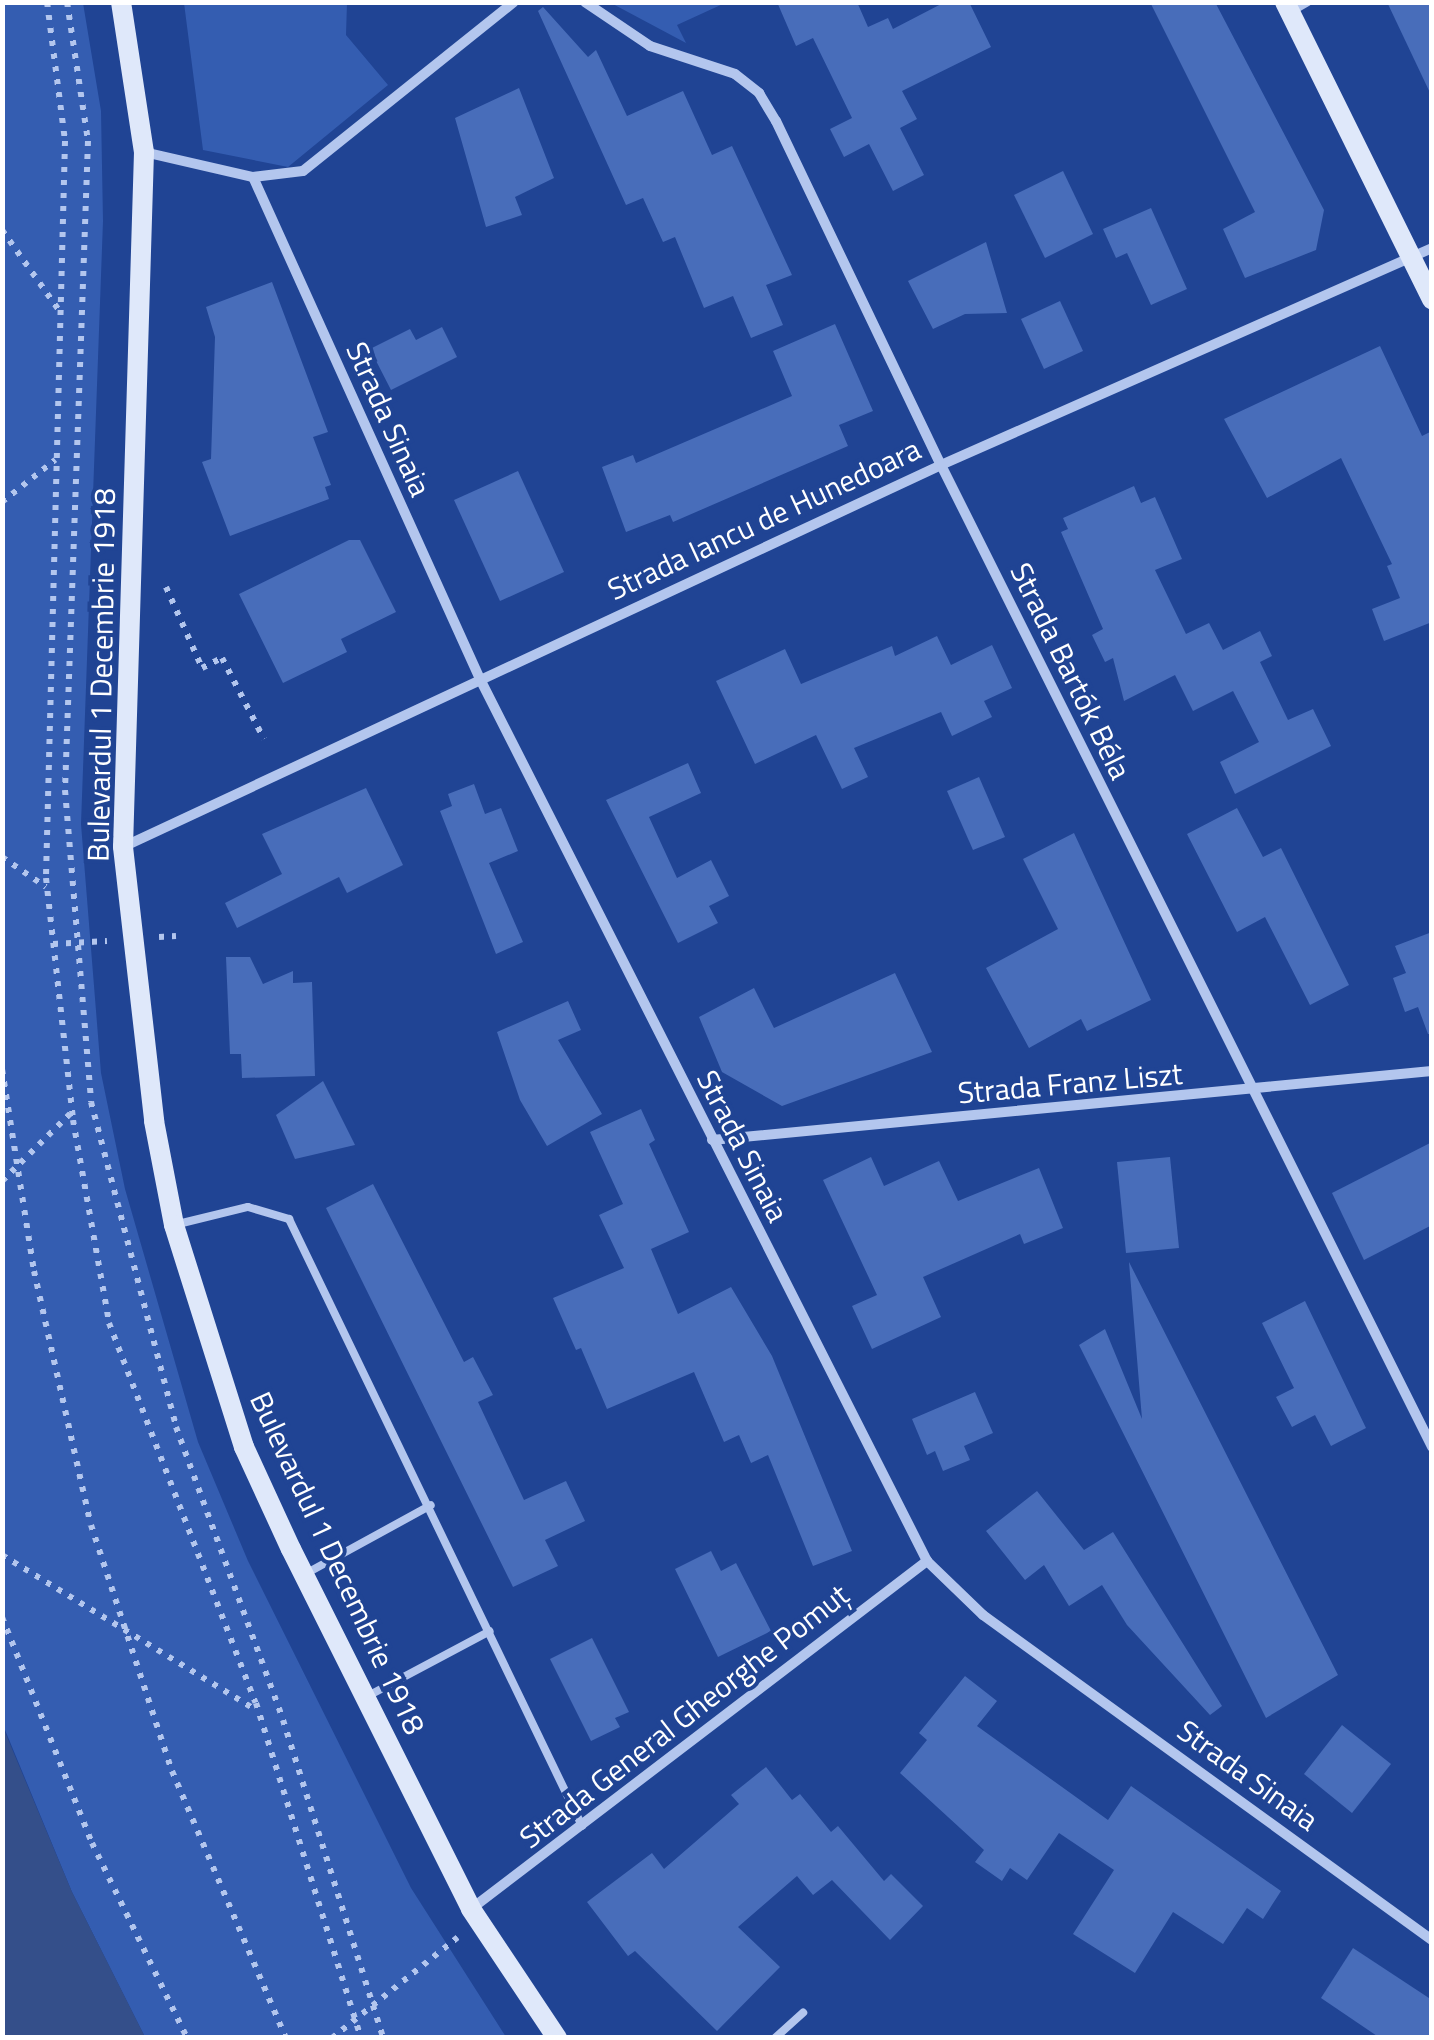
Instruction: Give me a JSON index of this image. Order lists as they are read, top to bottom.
{
  "streets": {
    "main road": ["Bulevardul 1 Decembrie 1918"],
    "street": [
      "Strada Sinaia",
      "Strada Iancu de Hunedoara",
      "Strada Bartók Béla",
      "Strada Franz Liszt",
      "Strada General Gheorghe Pomuț"
    ]
  },
  "crossings": [
    ["Strada Sinaia", "Strada Iancu de Hunedoara"],
    ["Strada Sinaia", "Strada Franz Liszt"],
    ["Strada Sinaia", "Strada General Gheorghe Pomuț"],
    ["Strada Iancu de Hunedoara", "Strada Bartók Béla"],
    ["Strada Iancu de Hunedoara", "Bulevardul 1 Decembrie 1918"],
    ["Strada Bartók Béla", "Strada Franz Liszt"],
    ["Bulevardul 1 Decembrie 1918", "Strada General Gheorghe Pomuț"]
  ]
}
